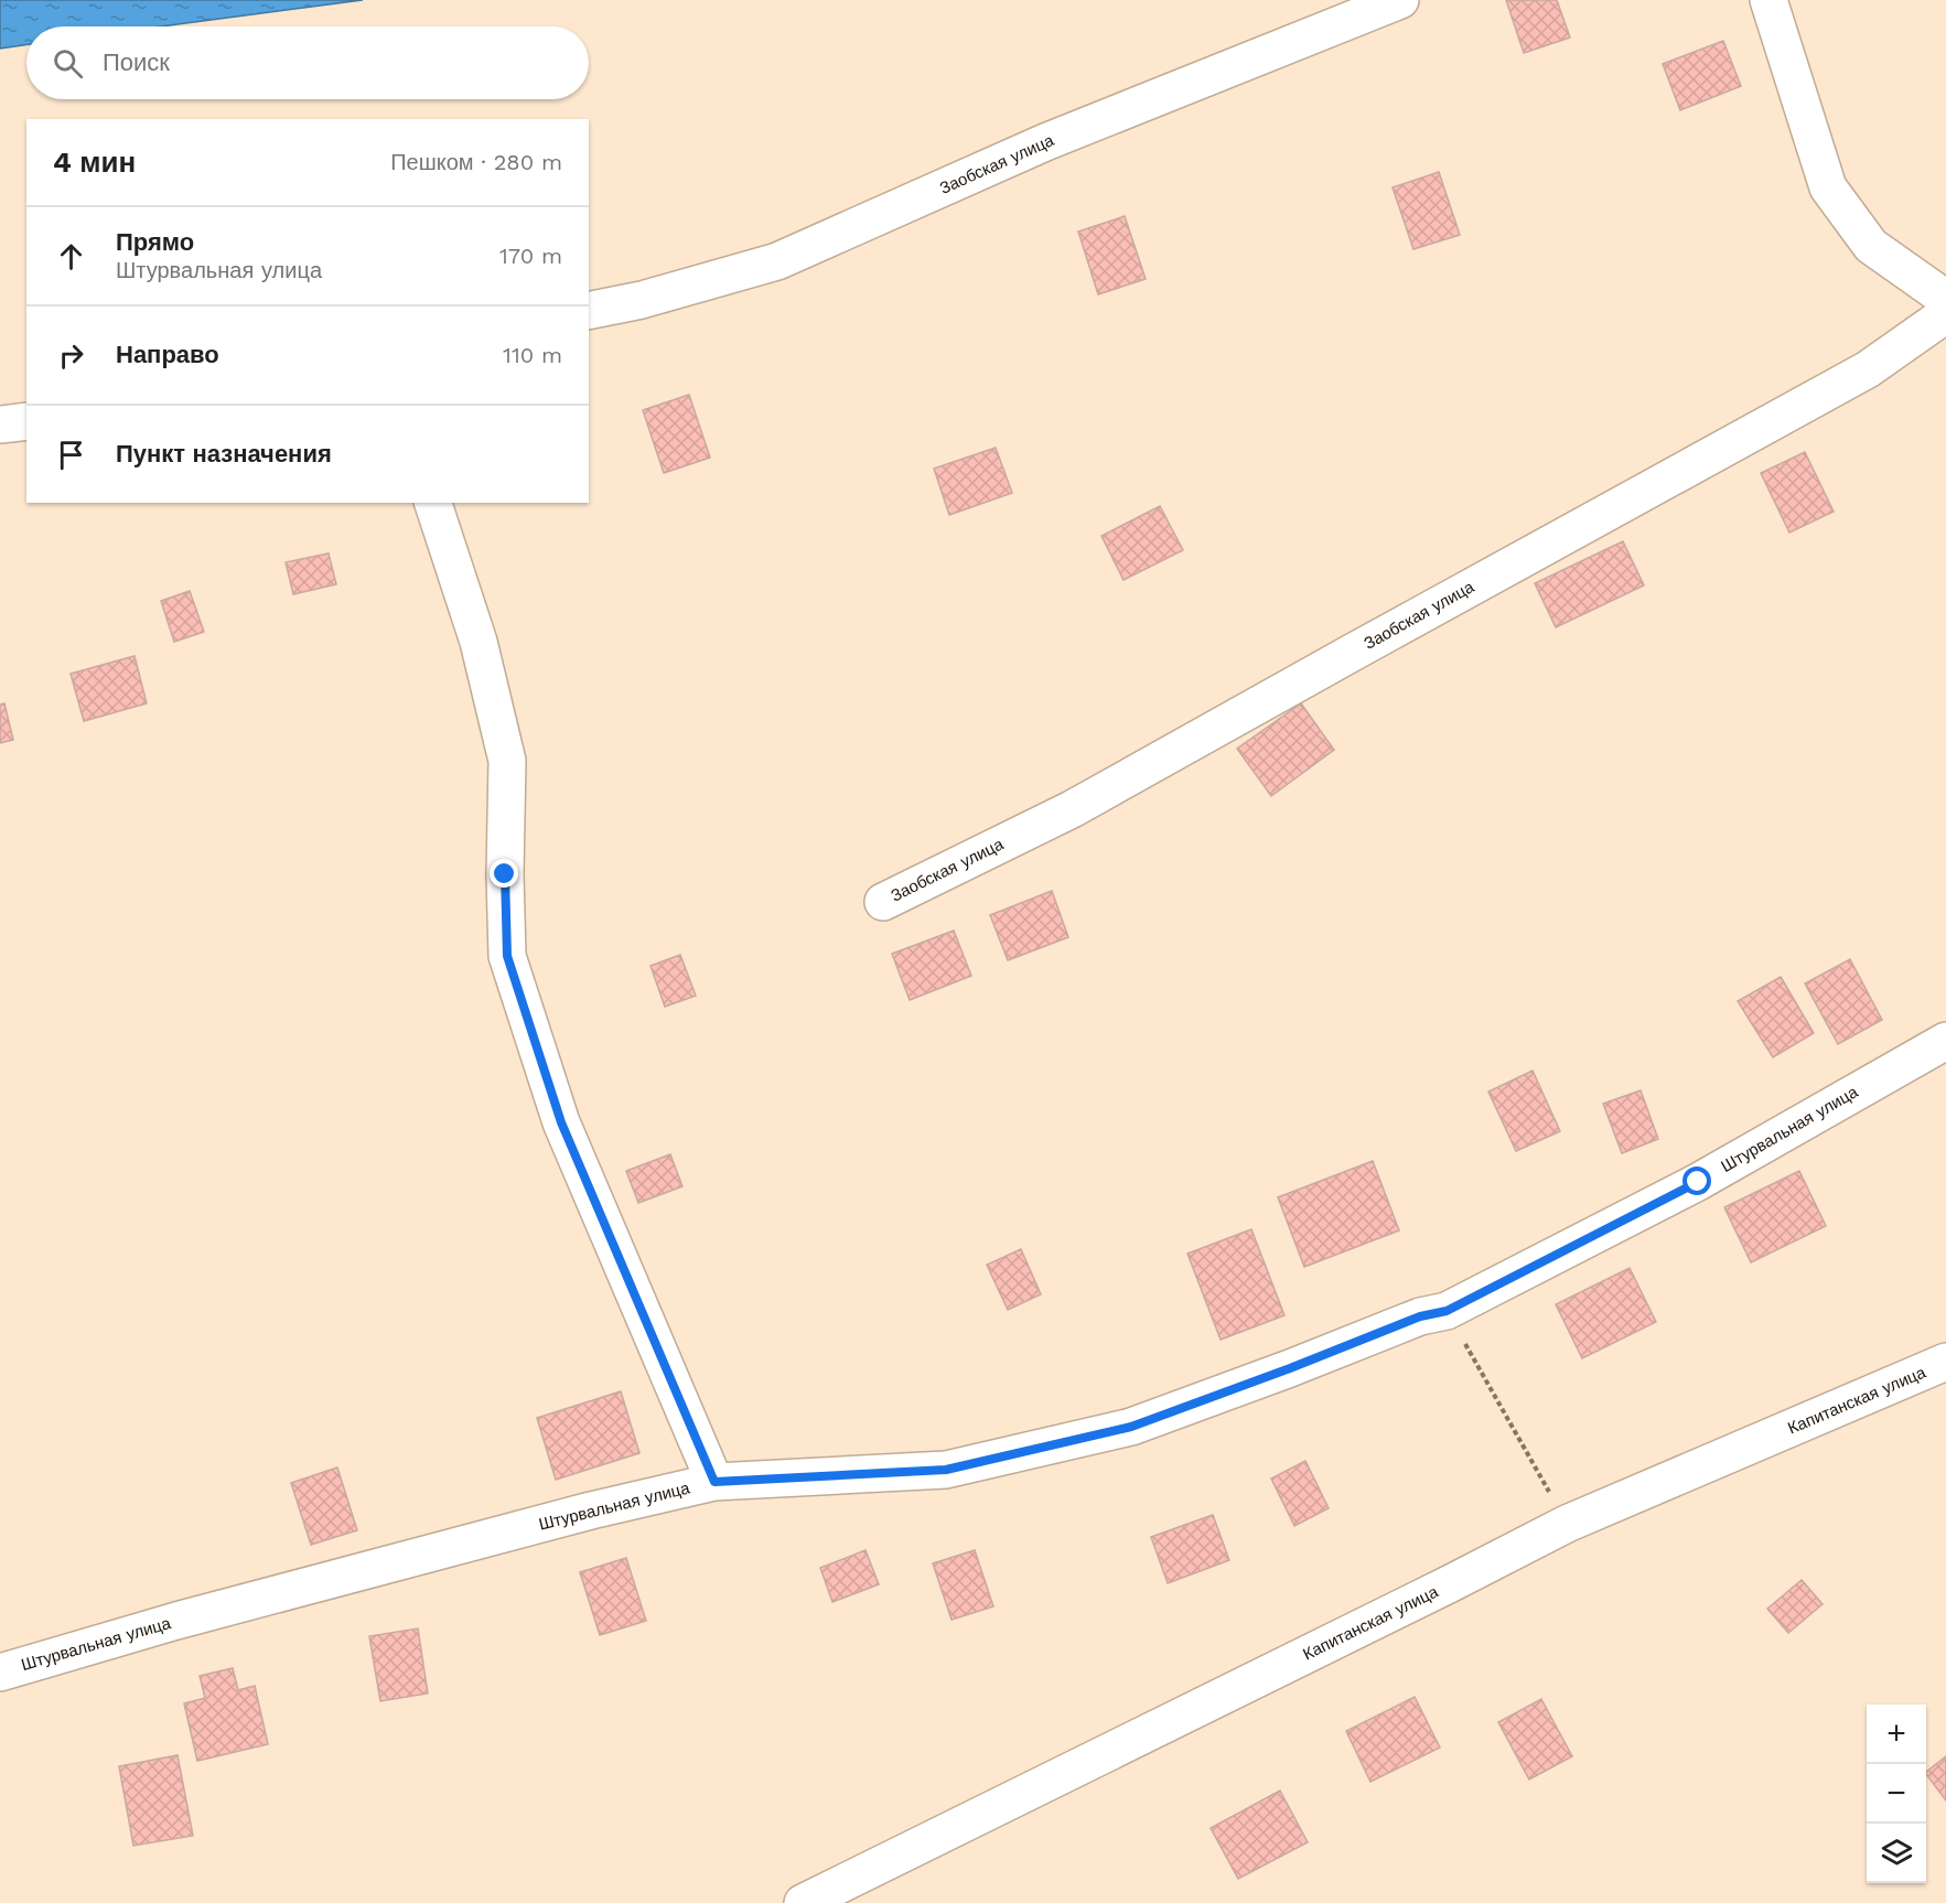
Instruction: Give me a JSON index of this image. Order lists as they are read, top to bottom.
{
  "streets": {
    "street": ["Заобская улица", "Штурвальная улица", "Капитанская улица"]
  },
  "page": {
    "search": "Поиск",
    "heading": ["4 мин", "Пешком · 280 m"],
    "list": [
      ["Прямо", "Штурвальная улица", "170 m"],
      ["Направо", "110 m"],
      "Пункт назначения"
    ],
    "map_buttons": ["+", "−"]
  }
}
